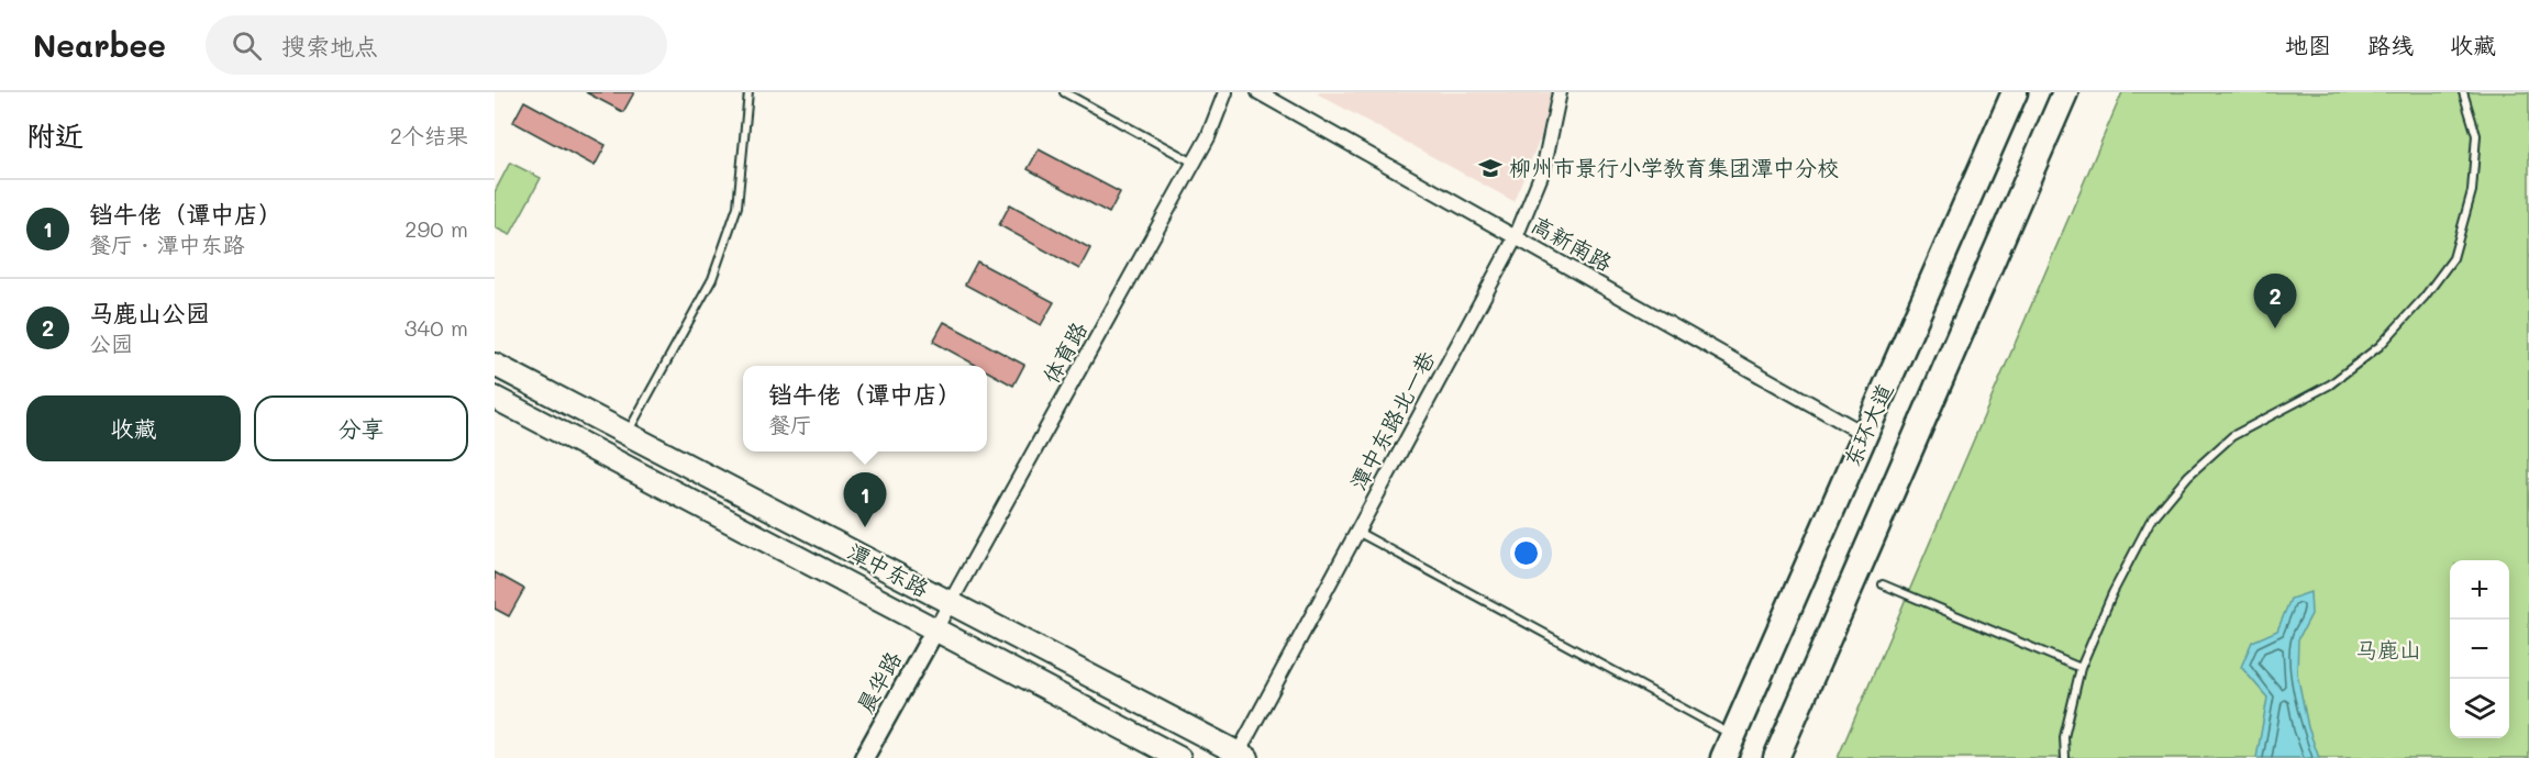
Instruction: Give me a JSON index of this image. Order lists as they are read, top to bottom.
{
  "streets": {
    "highway": ["东环大道"],
    "main road": ["潭中东路"],
    "street": [
      "高新南路",
      "体育路",
      "潭中东路北一巷",
      "晨华路"
    ]
  },
  "crossings": [
    ["高新南路", "潭中东路北一巷"],
    ["高新南路", "东环大道"],
    ["体育路", "潭中东路"],
    ["体育路", "晨华路"],
    ["潭中东路北一巷", "潭中东路"],
    ["潭中东路", "晨华路"]
  ],
  "parks": ["马鹿山"],
  "places": {
    "school or university": ["柳州市景行小学教育集团潭中分校"]
  },
  "page": {
    "header": "Nearbee",
    "search": "搜索地点",
    "nav": ["地图", "路线", "收藏"],
    "heading": ["附近", "2个结果"],
    "list": [
      {
        "mark": "1",
        "name": "铛牛佬（谭中店）",
        "note": "餐厅 · 潭中东路",
        "value": "290 m"
      },
      {
        "mark": "2",
        "name": "马鹿山公园",
        "note": "公园",
        "value": "340 m"
      }
    ],
    "pins": ["2", "1"],
    "popup": ["铛牛佬（谭中店）", "餐厅"],
    "buttons": ["收藏", "分享"],
    "map_buttons": ["+", "−"]
  }
}
